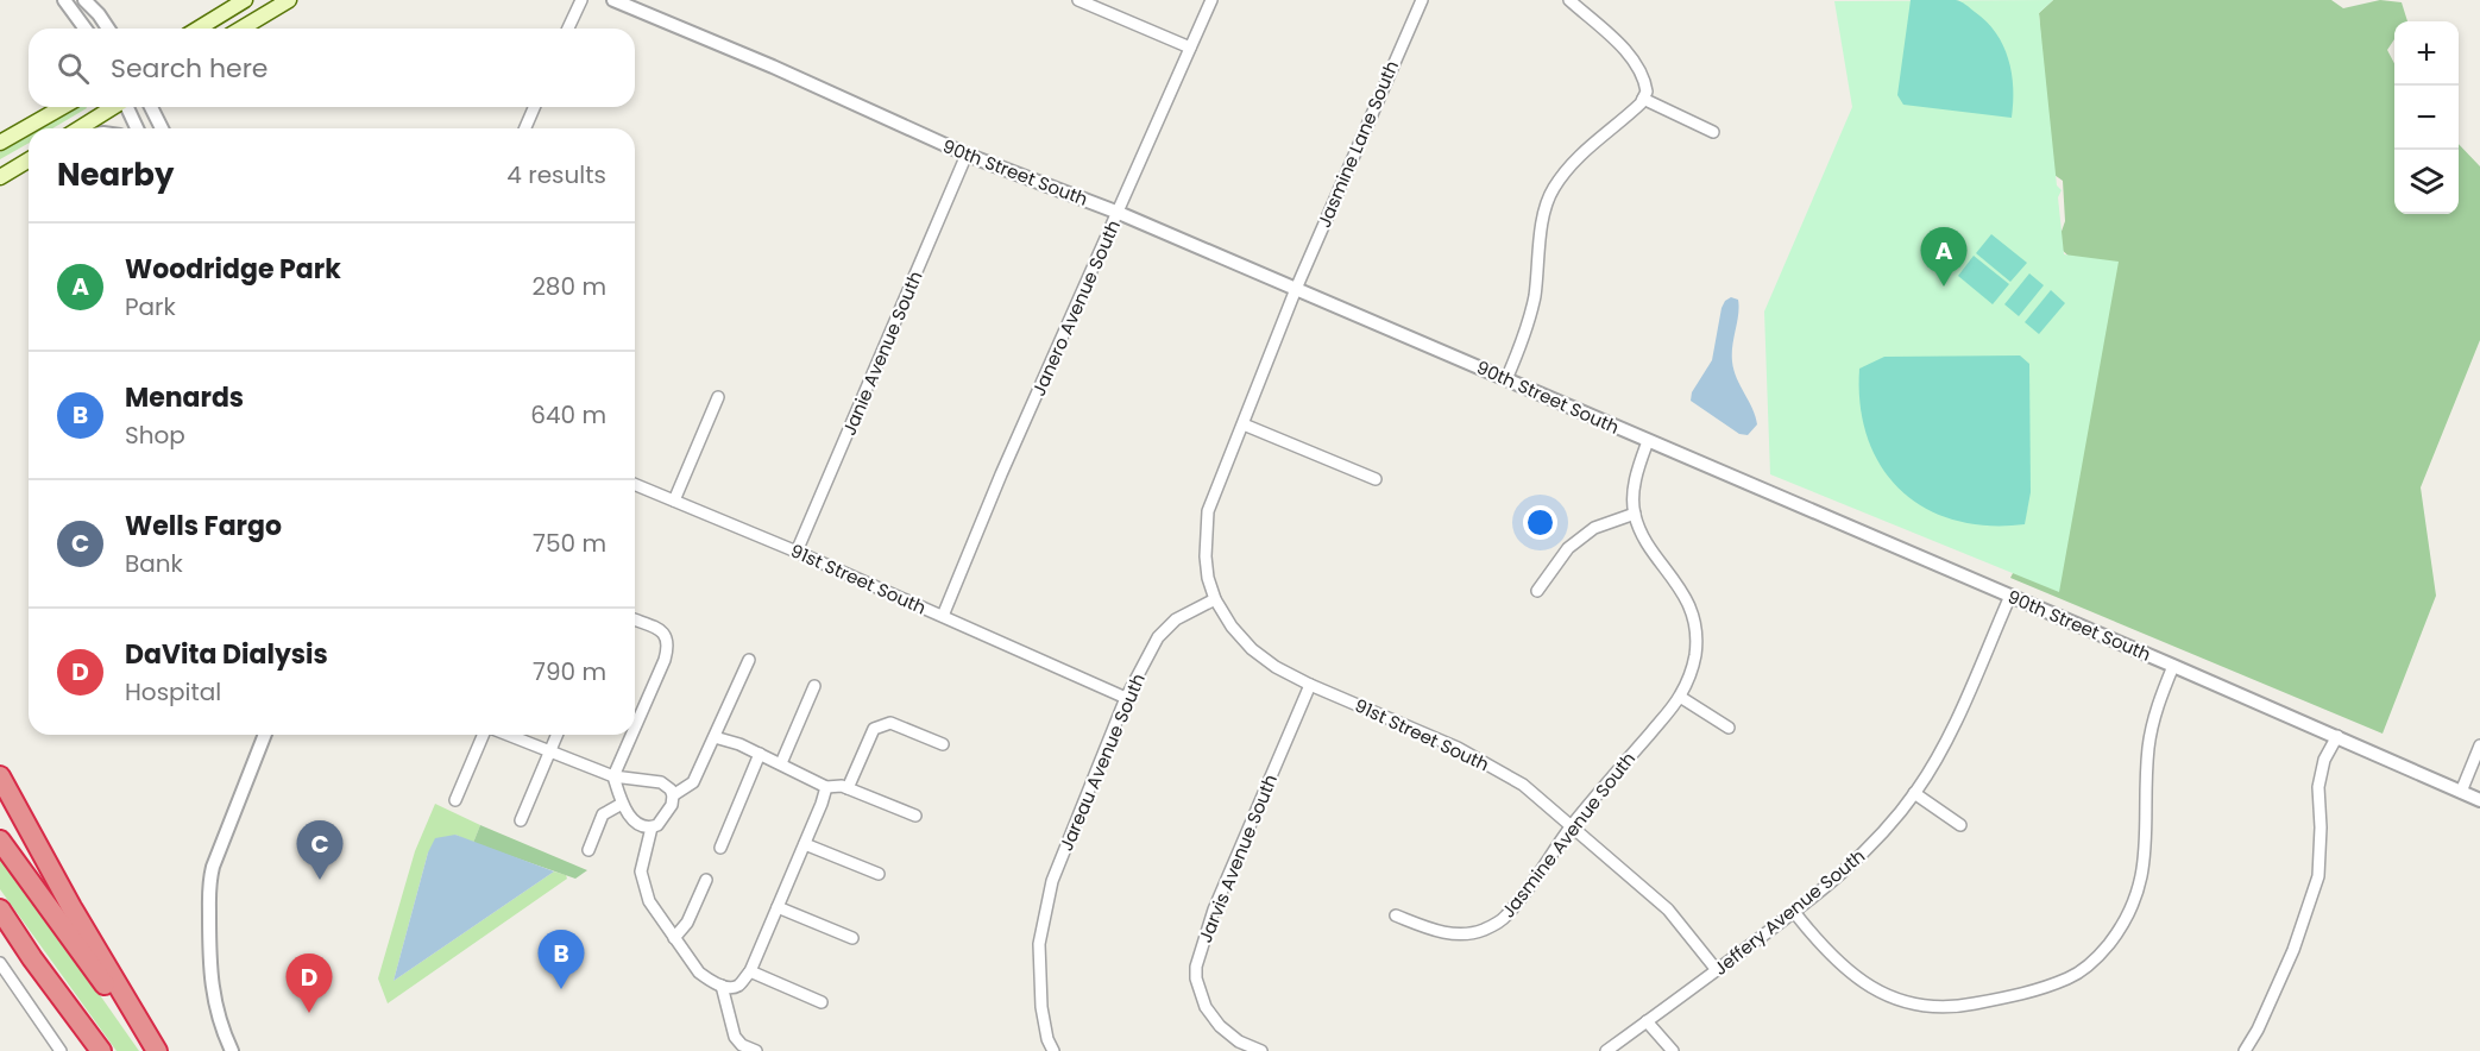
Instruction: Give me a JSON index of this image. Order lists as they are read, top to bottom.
{
  "streets": {
    "street": [
      "Jasmine Lane South",
      "90th Street South",
      "Janero Avenue South",
      "Janie Avenue South",
      "91st Street South",
      "Jareau Avenue South",
      "Jasmine Avenue South",
      "Jarvis Avenue South",
      "Jeffery Avenue South"
    ]
  },
  "crossings": [
    ["Jasmine Lane South", "90th Street South"],
    ["90th Street South", "Janero Avenue South"],
    ["90th Street South", "Janie Avenue South"],
    ["90th Street South", "Jasmine Avenue South"],
    ["90th Street South", "Jeffery Avenue South"],
    ["Janero Avenue South", "91st Street South"],
    ["Janie Avenue South", "91st Street South"],
    ["91st Street South", "Jareau Avenue South"],
    ["91st Street South", "Jasmine Avenue South"],
    ["91st Street South", "Jarvis Avenue South"],
    ["91st Street South", "Jeffery Avenue South"]
  ],
  "page": {
    "map_buttons": ["+", "−"],
    "search": "Search here",
    "heading": ["Nearby", "4 results"],
    "list": [
      {
        "mark": "A",
        "name": "Woodridge Park",
        "note": "Park",
        "value": "280 m"
      },
      {
        "mark": "B",
        "name": "Menards",
        "note": "Shop",
        "value": "640 m"
      },
      {
        "mark": "C",
        "name": "Wells Fargo",
        "note": "Bank",
        "value": "750 m"
      },
      {
        "mark": "D",
        "name": "DaVita Dialysis",
        "note": "Hospital",
        "value": "790 m"
      }
    ],
    "pins": [
      "A",
      "C",
      "B",
      "D"
    ]
  }
}
